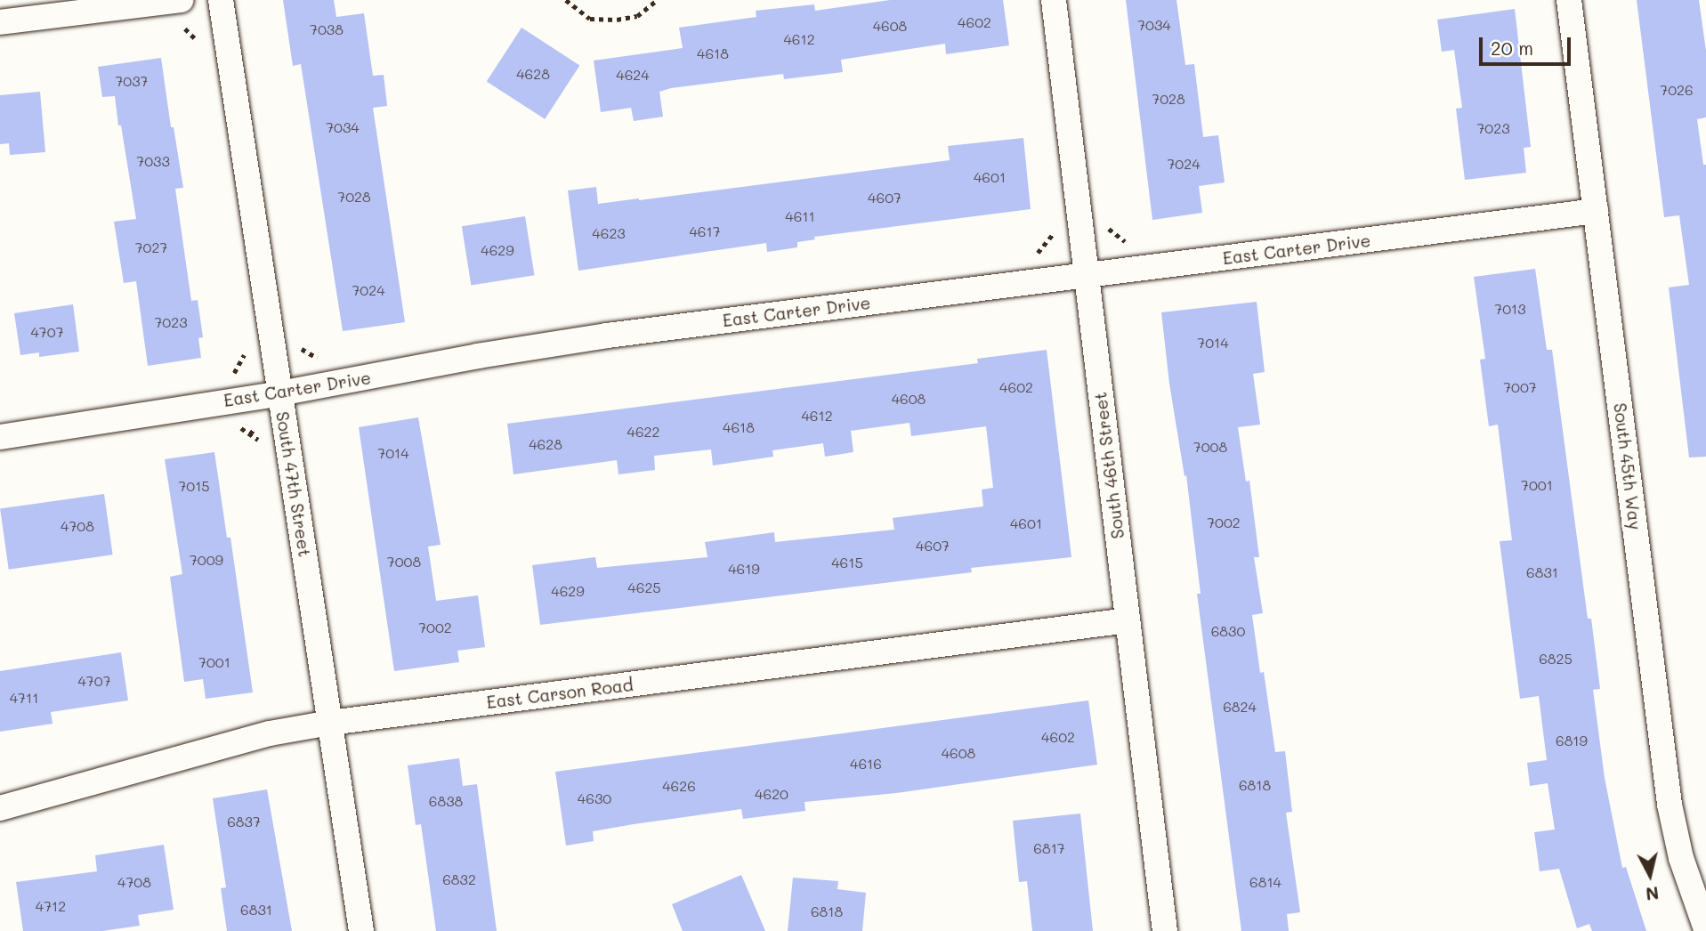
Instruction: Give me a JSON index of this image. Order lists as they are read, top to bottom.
{
  "streets": {
    "street": [
      "East Carter Drive",
      "South 46th Street",
      "South 45th Way",
      "South 47th Street",
      "East Carson Road"
    ]
  },
  "crossings": [
    ["East Carter Drive", "South 46th Street"],
    ["East Carter Drive", "South 45th Way"],
    ["East Carter Drive", "South 47th Street"],
    ["South 46th Street", "East Carson Road"],
    ["South 47th Street", "East Carson Road"]
  ],
  "house_numbers": [
    "4602",
    "7034",
    "4608",
    "7038",
    "4612",
    "4618",
    "4628",
    "4624",
    "7037",
    "7026",
    "7028",
    "7034",
    "7023",
    "7033",
    "7024",
    "4601",
    "7028",
    "4607",
    "4611",
    "4617",
    "4623",
    "7027",
    "4629",
    "7024",
    "7013",
    "7023",
    "4707",
    "7014",
    "4602",
    "7007",
    "4608",
    "4612",
    "4618",
    "4622",
    "4628",
    "7008",
    "7014",
    "7001",
    "7015",
    "7002",
    "4601",
    "4708",
    "4607",
    "7009",
    "7008",
    "4615",
    "4619",
    "6831",
    "4625",
    "4629",
    "7002",
    "6830",
    "6825",
    "7001",
    "4707",
    "4711",
    "6824",
    "4602",
    "6819",
    "4608",
    "4616",
    "6818",
    "4626",
    "4620",
    "4630",
    "6838",
    "6837",
    "6817",
    "6832",
    "4708",
    "6814",
    "4712",
    "6831",
    "6818"
  ],
  "scale_bar": "20 m",
  "north": "bottom"
}
